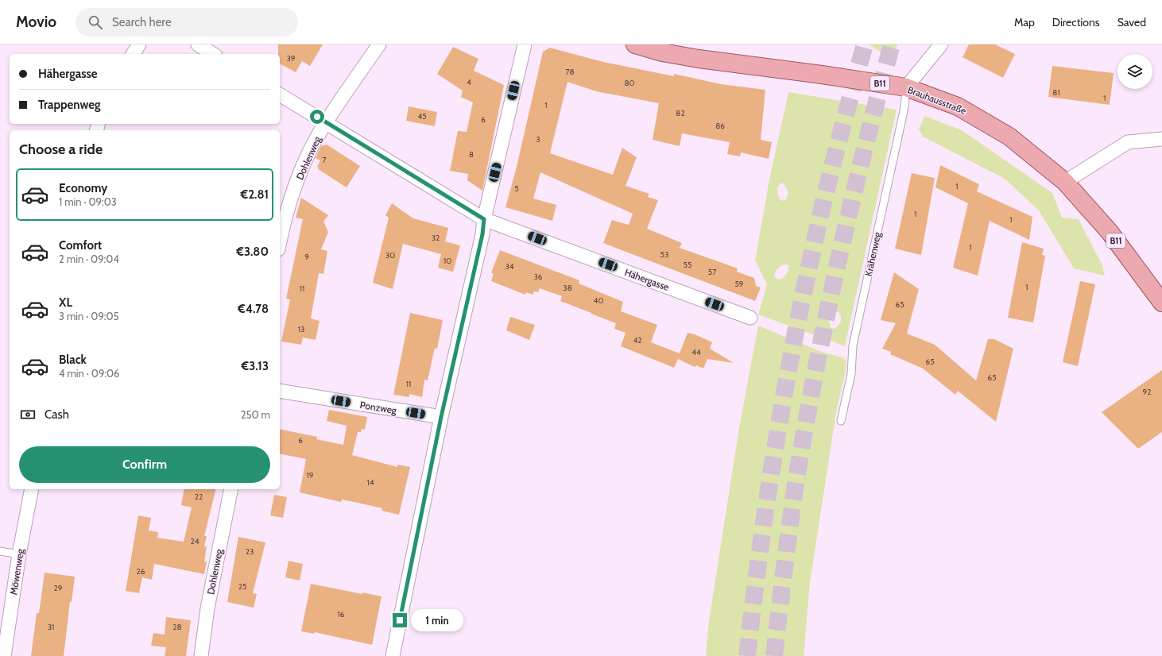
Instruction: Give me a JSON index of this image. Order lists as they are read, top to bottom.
{
  "streets": {
    "main road": ["B11", "Brauhausstraße"],
    "street": [
      "Dohlenweg",
      "Hähergasse",
      "Ponzweg",
      "Möwenweg"
    ],
    "lane": ["Krähenweg"]
  },
  "crossings": [
    ["Brauhausstraße", "Krähenweg"],
    ["Dohlenweg", "Hähergasse"]
  ],
  "house_numbers": [
    "39",
    "78",
    "4",
    "80",
    "81",
    "1",
    "1",
    "82",
    "45",
    "6",
    "86",
    "3",
    "8",
    "7",
    "1",
    "5",
    "1",
    "1",
    "32",
    "1",
    "53",
    "30",
    "9",
    "10",
    "55",
    "34",
    "57",
    "36",
    "59",
    "1",
    "38",
    "11",
    "40",
    "65",
    "13",
    "42",
    "44",
    "65",
    "65",
    "11",
    "92",
    "6",
    "19",
    "14",
    "22",
    "24",
    "23",
    "26",
    "25",
    "29",
    "16",
    "31",
    "28"
  ],
  "page": {
    "header": "Movio",
    "search": "Search here",
    "nav": ["Map", "Directions", "Saved"],
    "banner": ["Hähergasse", "Trappenweg"],
    "heading": "Choose a ride",
    "list": [
      {
        "name": "Economy",
        "note": "1 min · 09:03",
        "value": "€2.81"
      },
      {
        "name": "Comfort",
        "note": "2 min · 09:04",
        "value": "€3.80"
      },
      {
        "name": "XL",
        "note": "3 min · 09:05",
        "value": "€4.78"
      },
      {
        "name": "Black",
        "note": "4 min · 09:06",
        "value": "€3.13"
      }
    ],
    "pay": ["Cash", "250 m"],
    "buttons": "Confirm",
    "bubble": "1 min"
  }
}
